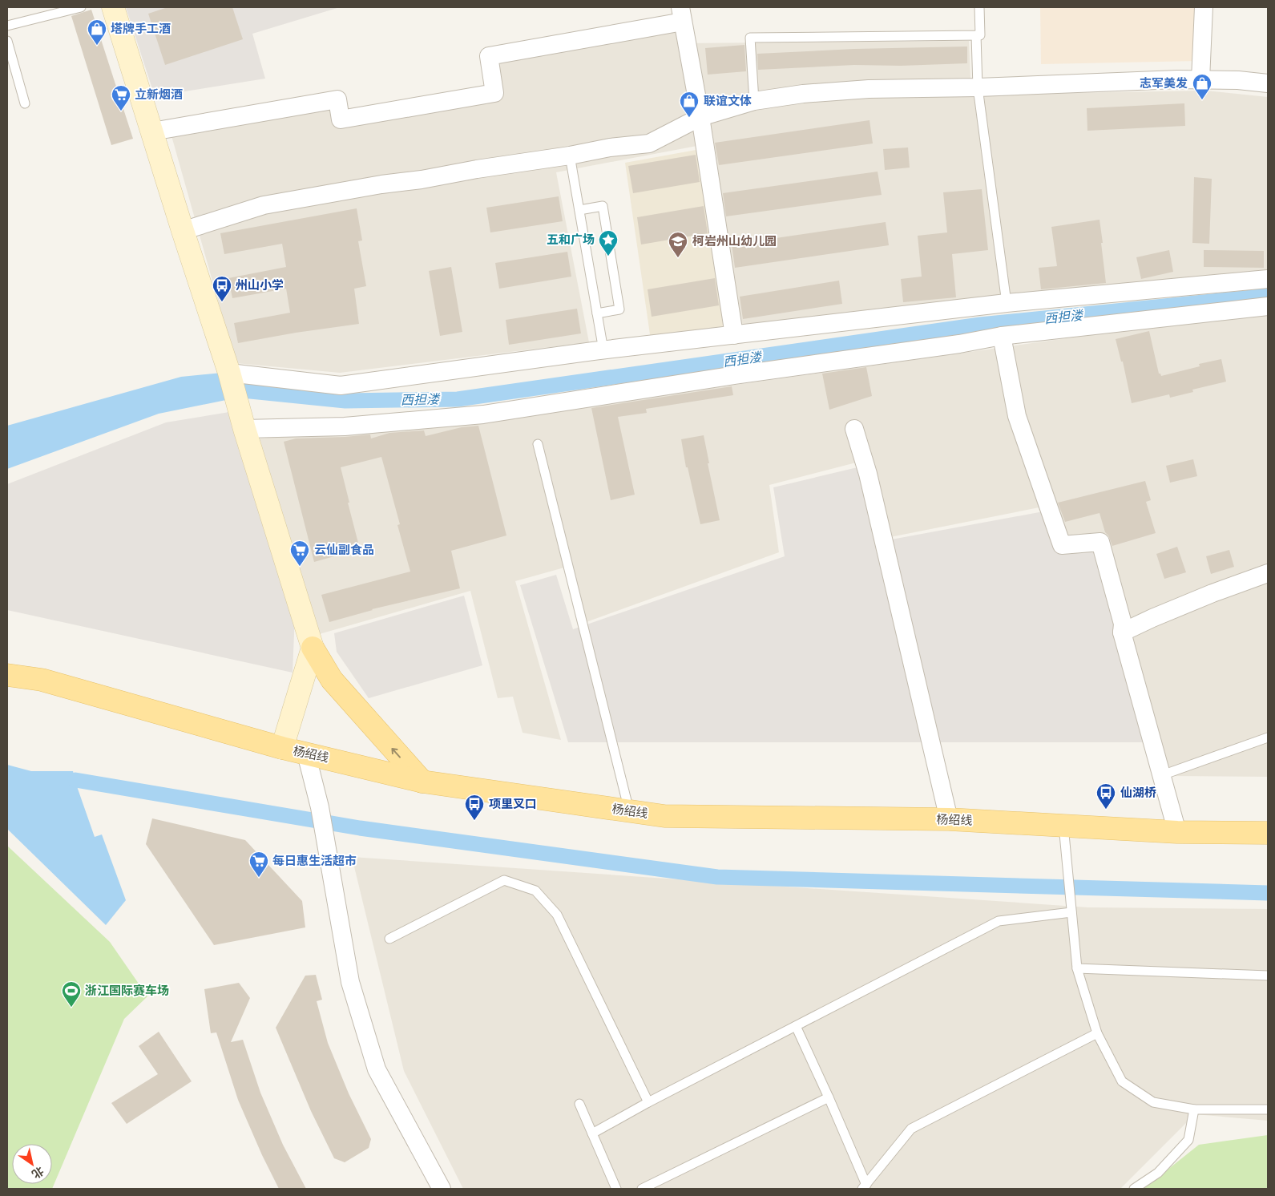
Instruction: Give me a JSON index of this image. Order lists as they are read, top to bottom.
{
  "streets": {
    "main road": ["杨绍线"]
  },
  "water": ["西担溇"],
  "places": {
    "shop": ["塔牌手工酒", "志军美发", "联谊文体"],
    "supermarket": ["立新烟酒", "云仙副食品", "每日惠生活超市"],
    "place": ["五和广场"],
    "school or university": ["柯岩州山幼儿园"],
    "bus stop": ["州山小学", "仙湖桥", "项里叉口"],
    "sports": ["浙江国际赛车场"]
  },
  "north": "bottom right"
}
